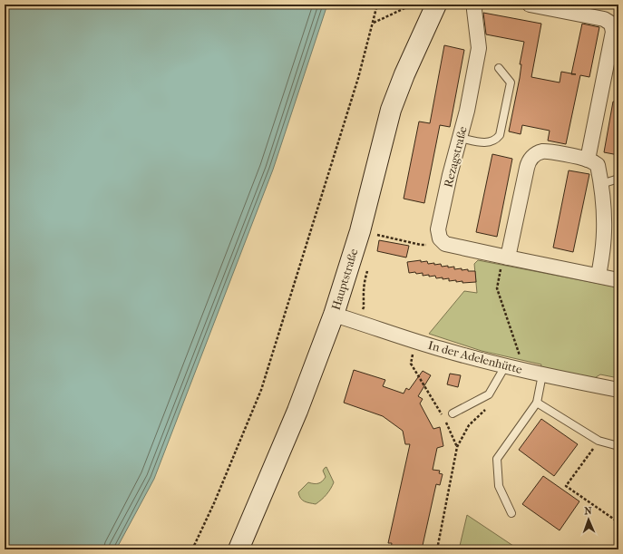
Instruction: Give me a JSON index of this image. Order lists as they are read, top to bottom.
{
  "streets": {
    "main road": ["Hauptstraße"],
    "street": ["Rezagstraße", "In der Adelenhütte"]
  },
  "crossings": [
    ["Hauptstraße", "In der Adelenhütte"]
  ],
  "north": "top"
}
